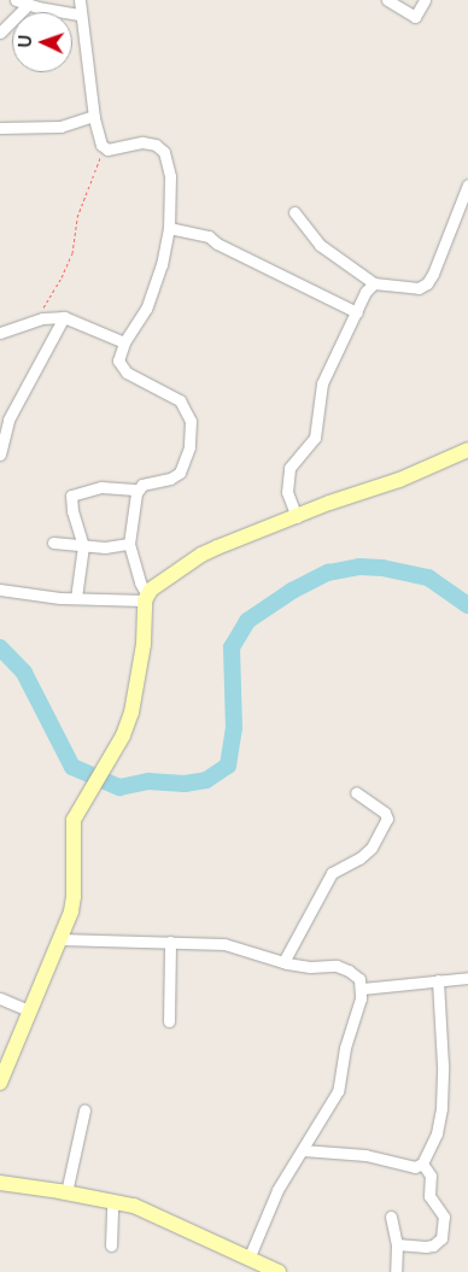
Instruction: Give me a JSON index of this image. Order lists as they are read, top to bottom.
{
  "north": "left"
}
